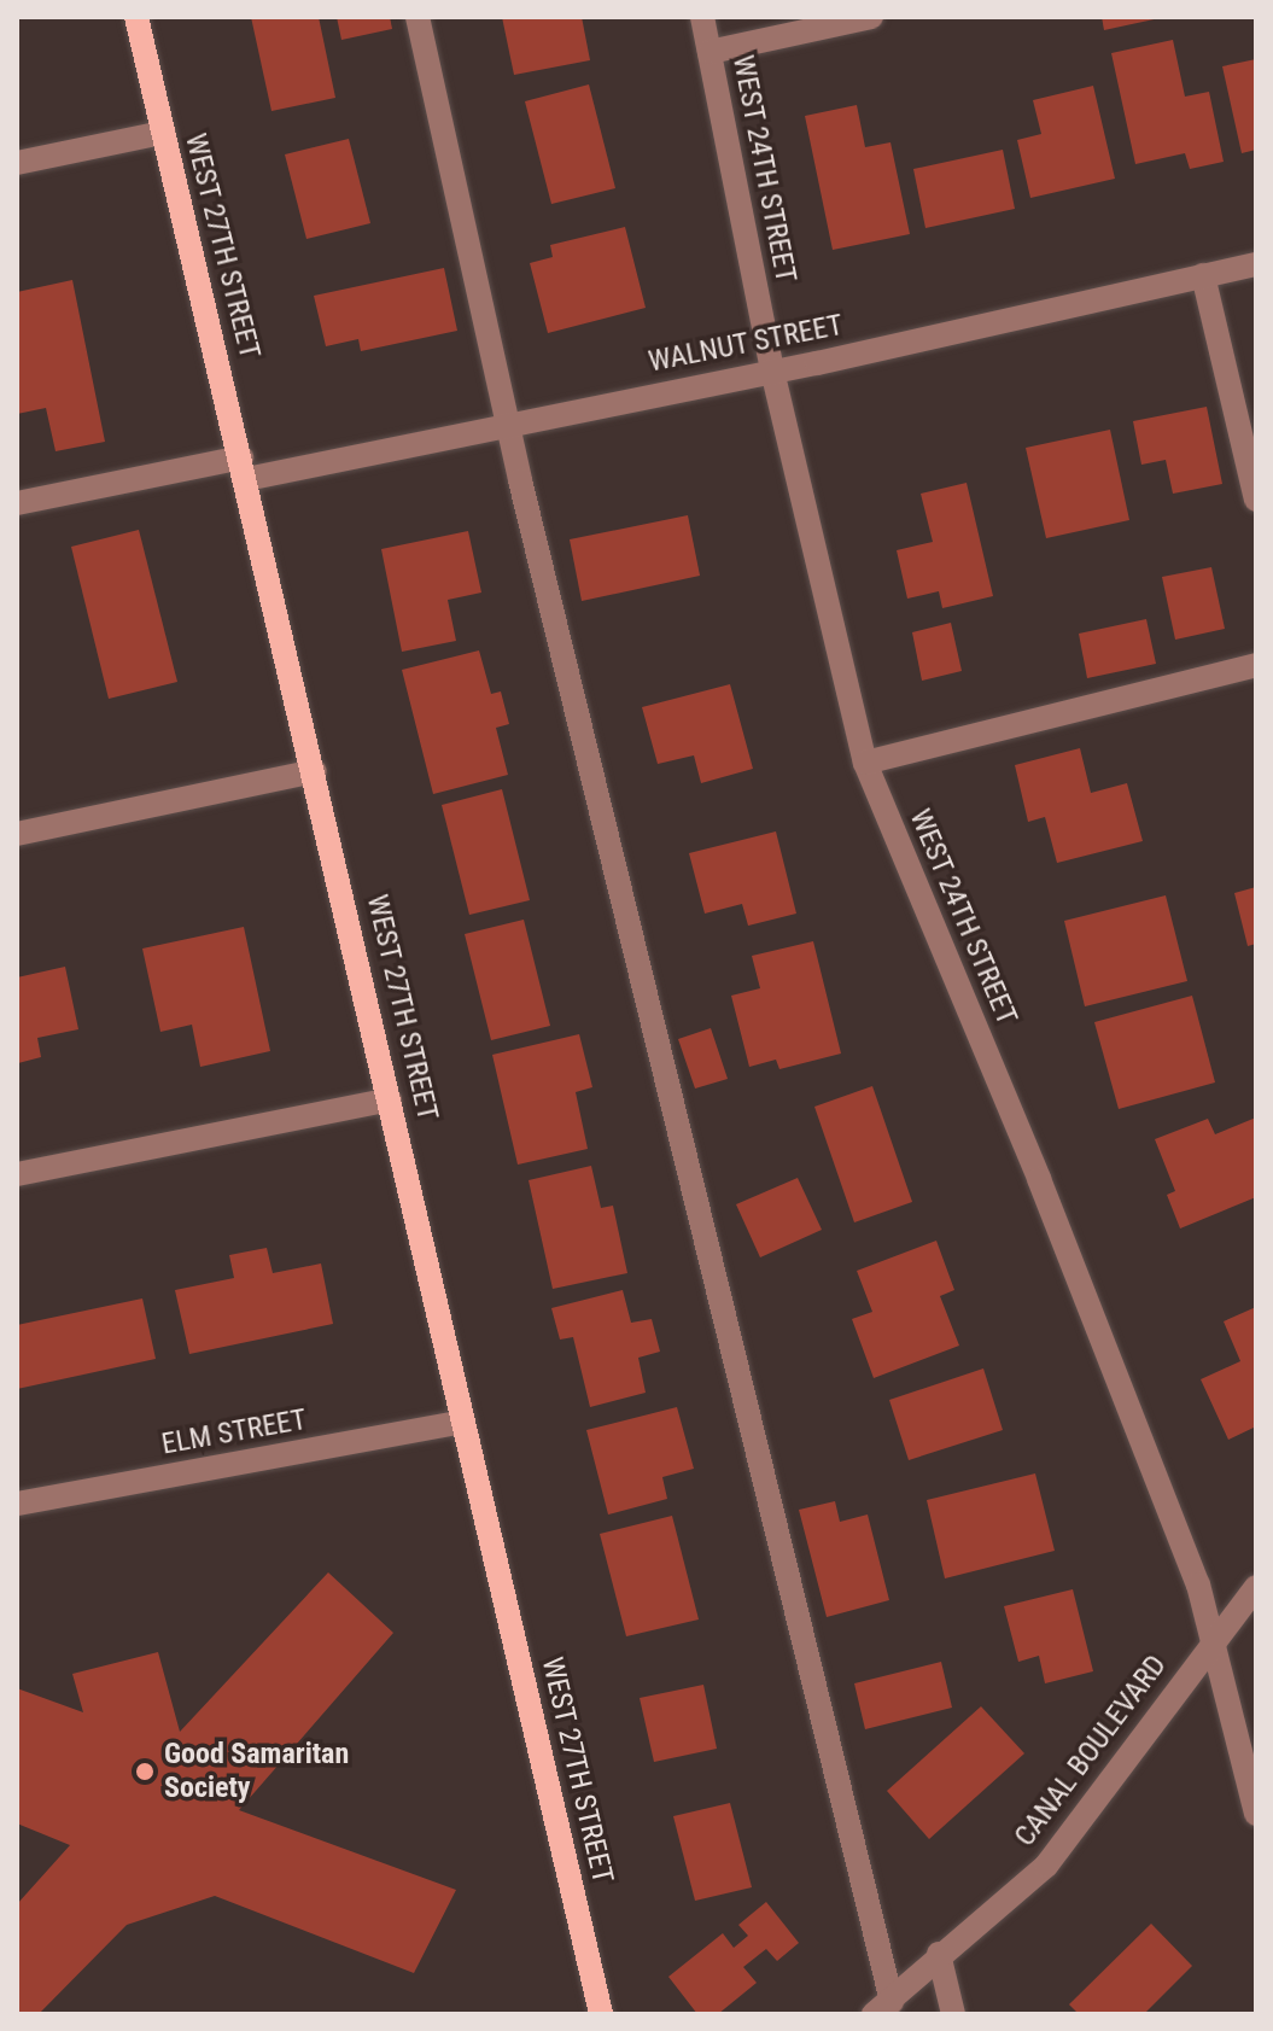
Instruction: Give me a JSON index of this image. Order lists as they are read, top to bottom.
{
  "streets": {
    "main road": ["WEST 27TH STREET"],
    "street": [
      "WEST 24TH STREET",
      "WALNUT STREET",
      "ELM STREET",
      "CANAL BOULEVARD"
    ]
  },
  "crossings": [
    ["WEST 24TH STREET", "WALNUT STREET"],
    ["WEST 24TH STREET", "CANAL BOULEVARD"],
    ["WEST 27TH STREET", "WALNUT STREET"],
    ["WEST 27TH STREET", "ELM STREET"]
  ],
  "places": ["Good Samaritan Society"]
}
